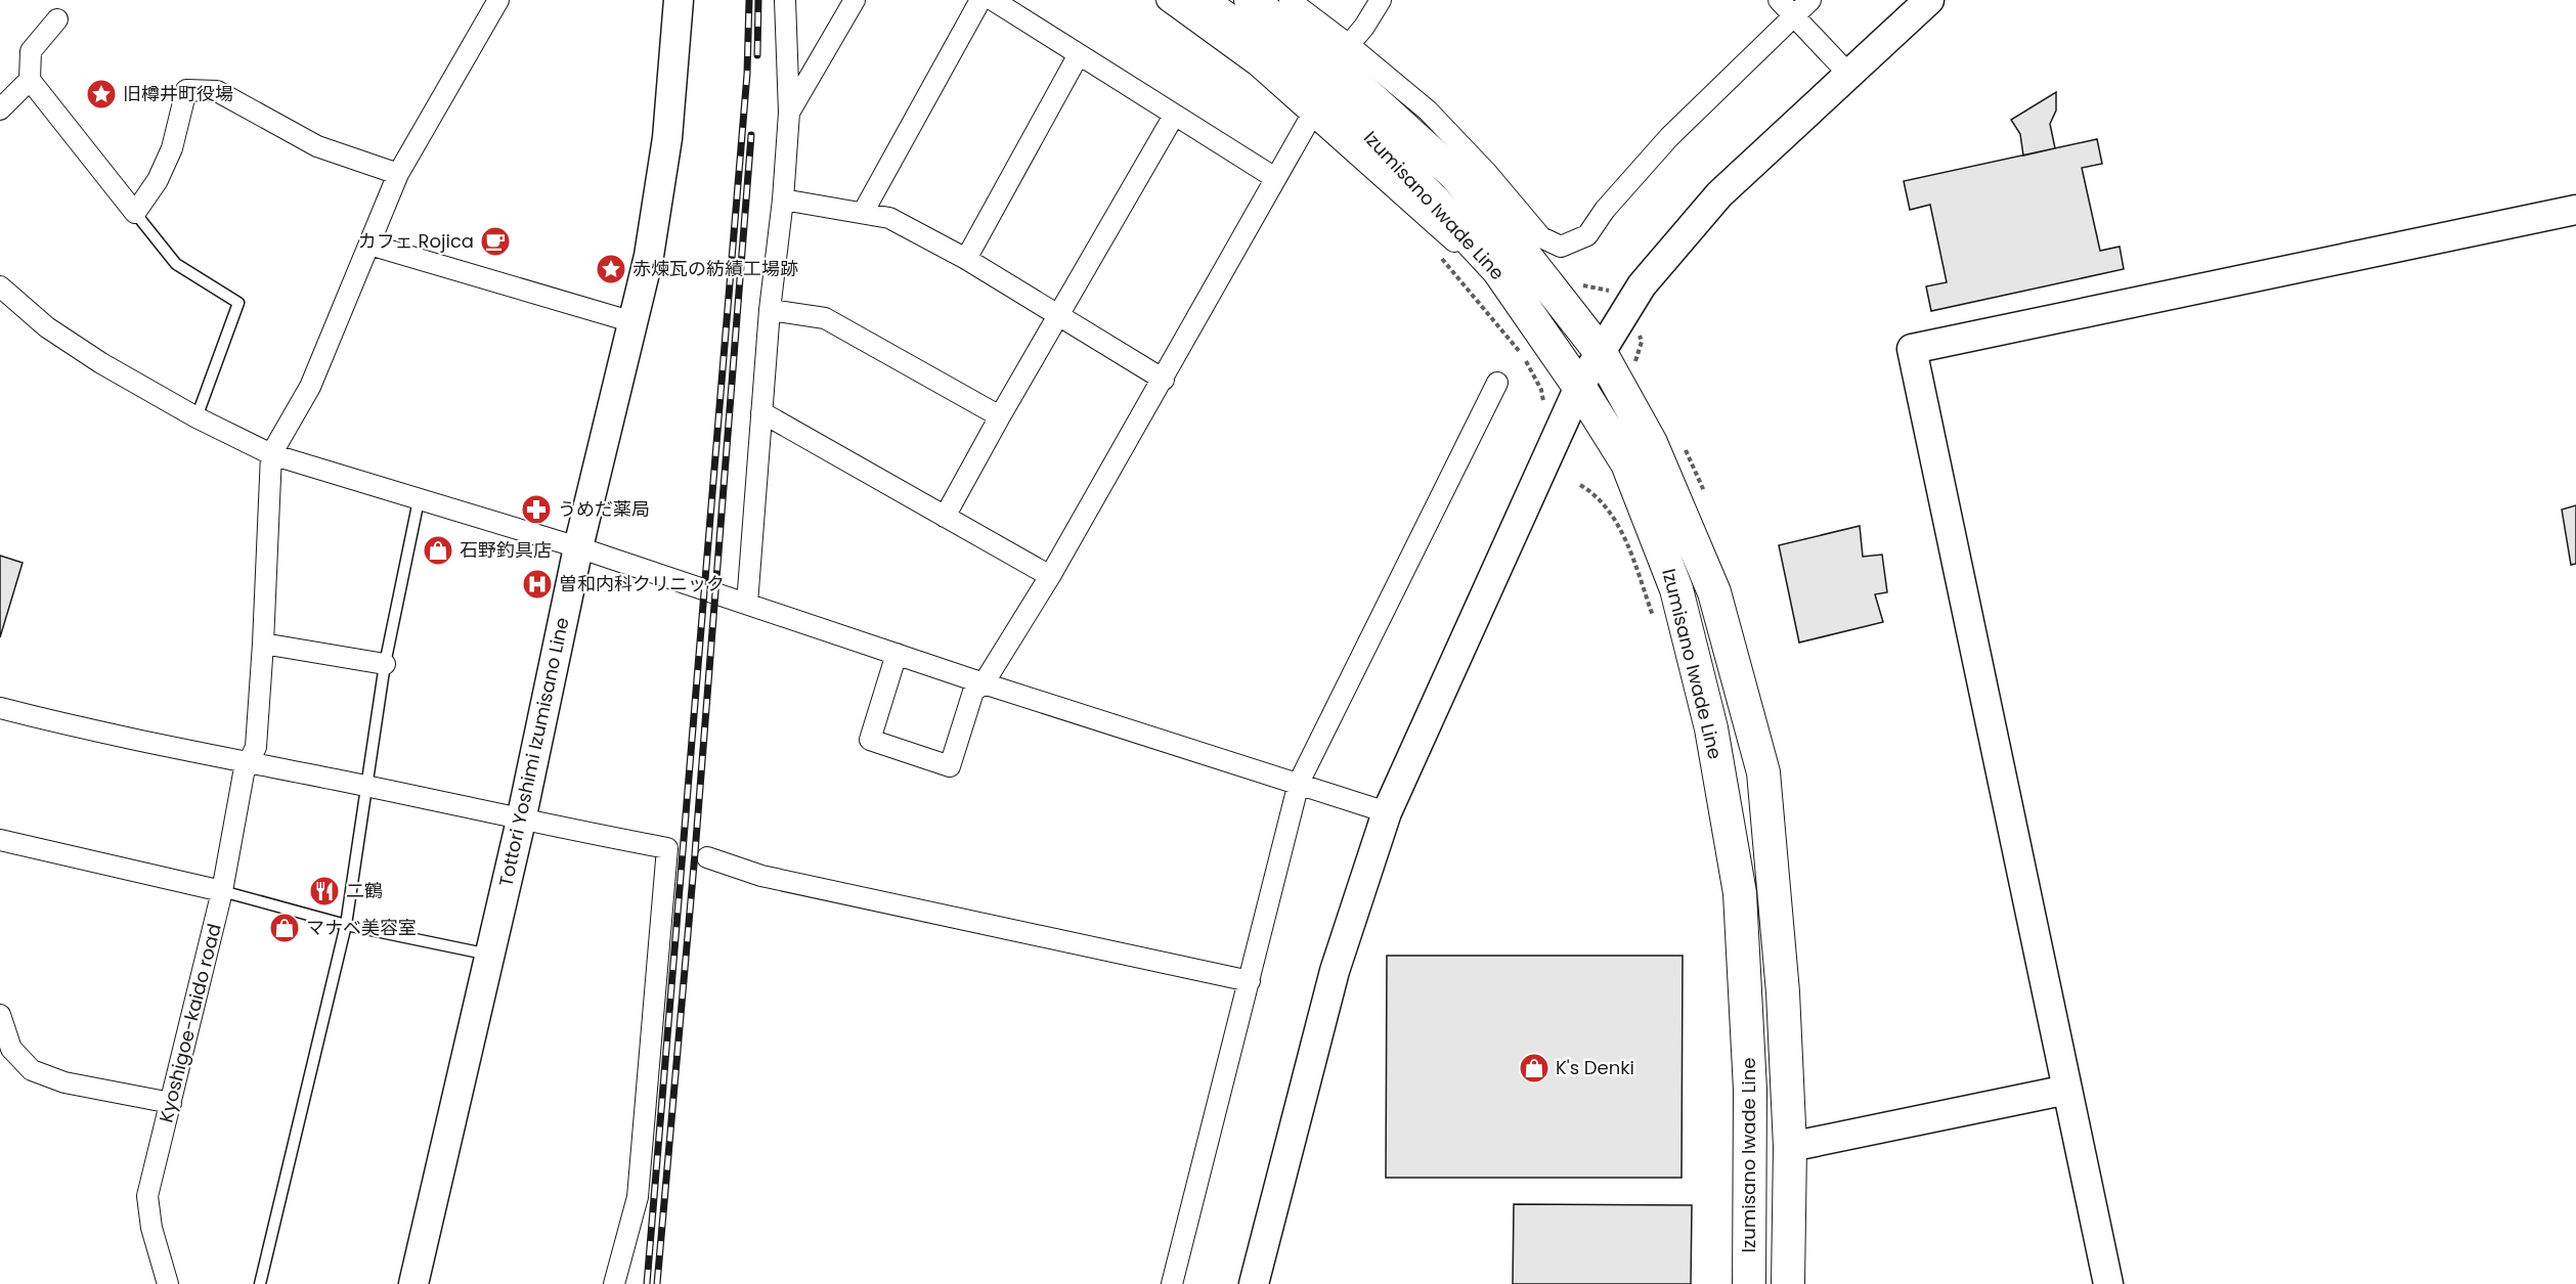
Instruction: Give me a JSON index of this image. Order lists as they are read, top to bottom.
{
  "streets": {
    "main road": ["Izumisano Iwade Line"],
    "street": ["Tottori Yoshimi Izumisano Line", "Kyoshigoe-kaido road"]
  },
  "places": {
    "place": ["旧樽井町役場", "赤煉瓦の紡績工場跡"],
    "cafe": ["カフェ Rojica"],
    "pharmacy": ["うめだ薬局"],
    "shop": ["石野釣具店", "マナベ美容室", "K's Denki"],
    "hospital": ["曽和内科クリニック"],
    "restaurant": ["二鶴"]
  }
}
